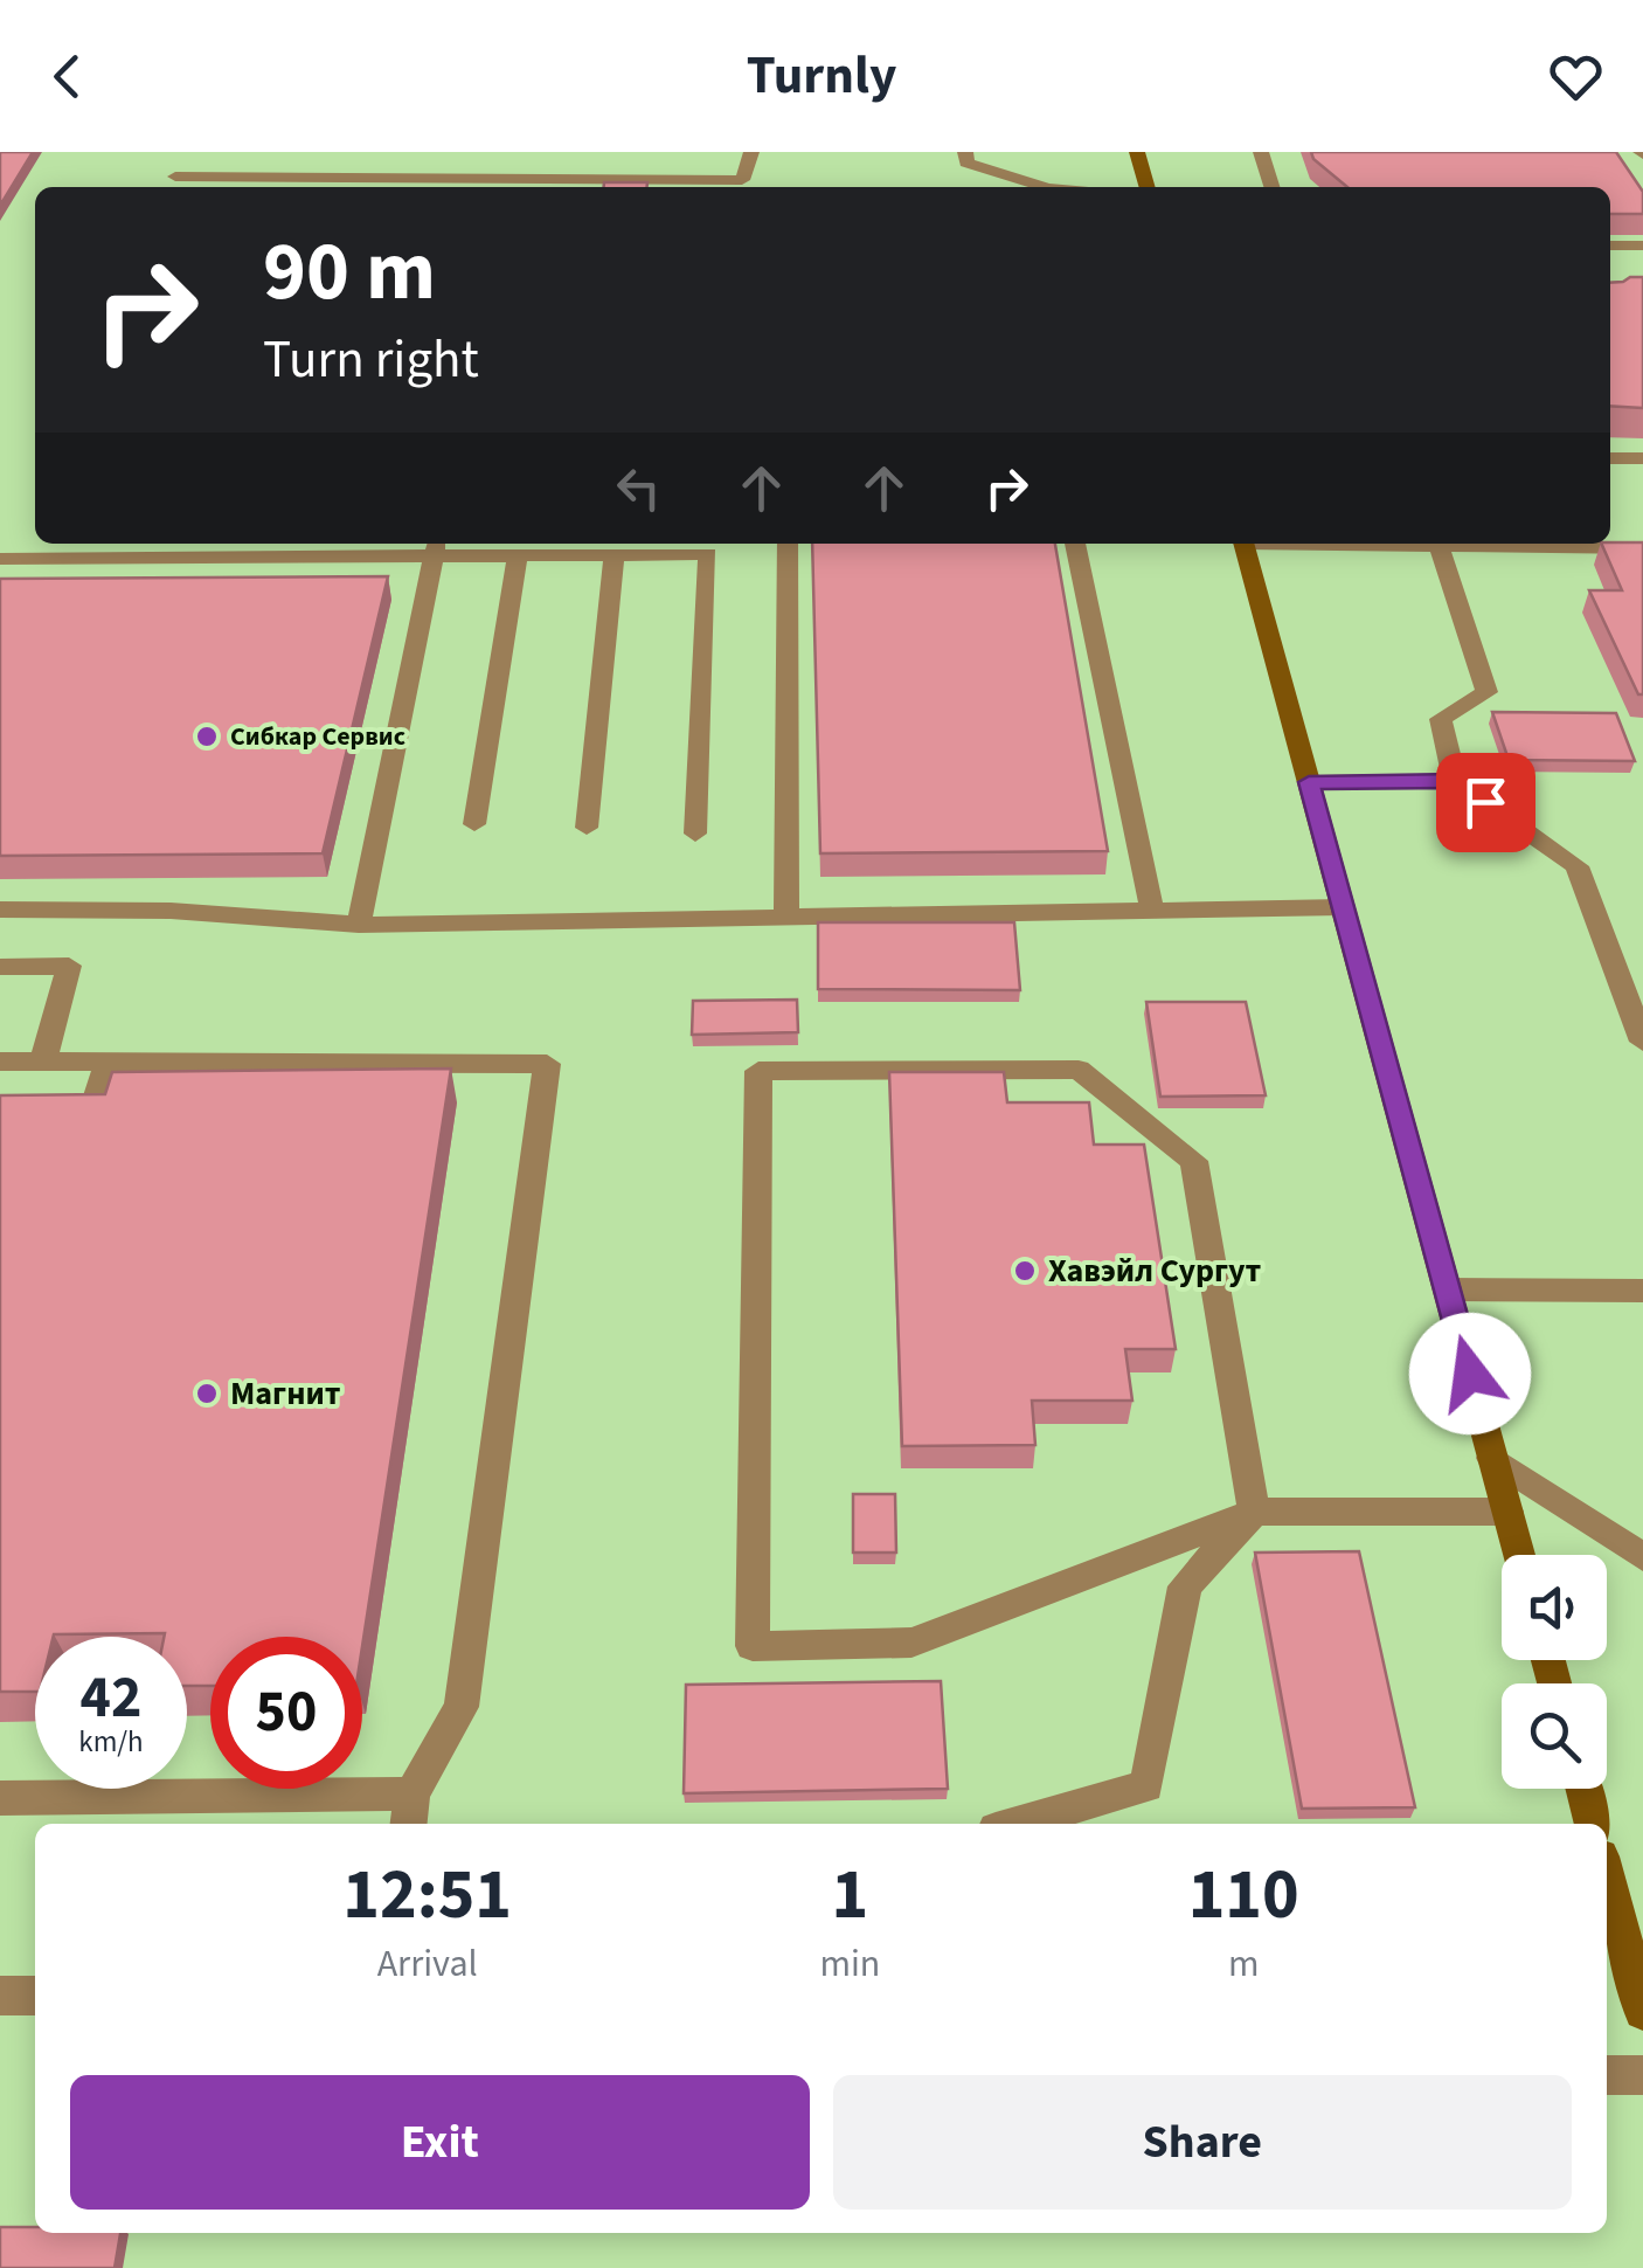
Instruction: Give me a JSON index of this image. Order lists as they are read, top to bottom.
{
  "places": ["Сибкар Сервис", "Хавэйл Сургут", "Магнит"],
  "page": {
    "header": "Turnly",
    "turn": ["90 m", "Turn right"],
    "speed": "42 km/h",
    "limit": "50",
    "eta": [
      "12:51",
      "Arrival",
      "1",
      "min",
      "110",
      "m"
    ],
    "buttons": ["Exit", "Share"]
  }
}
